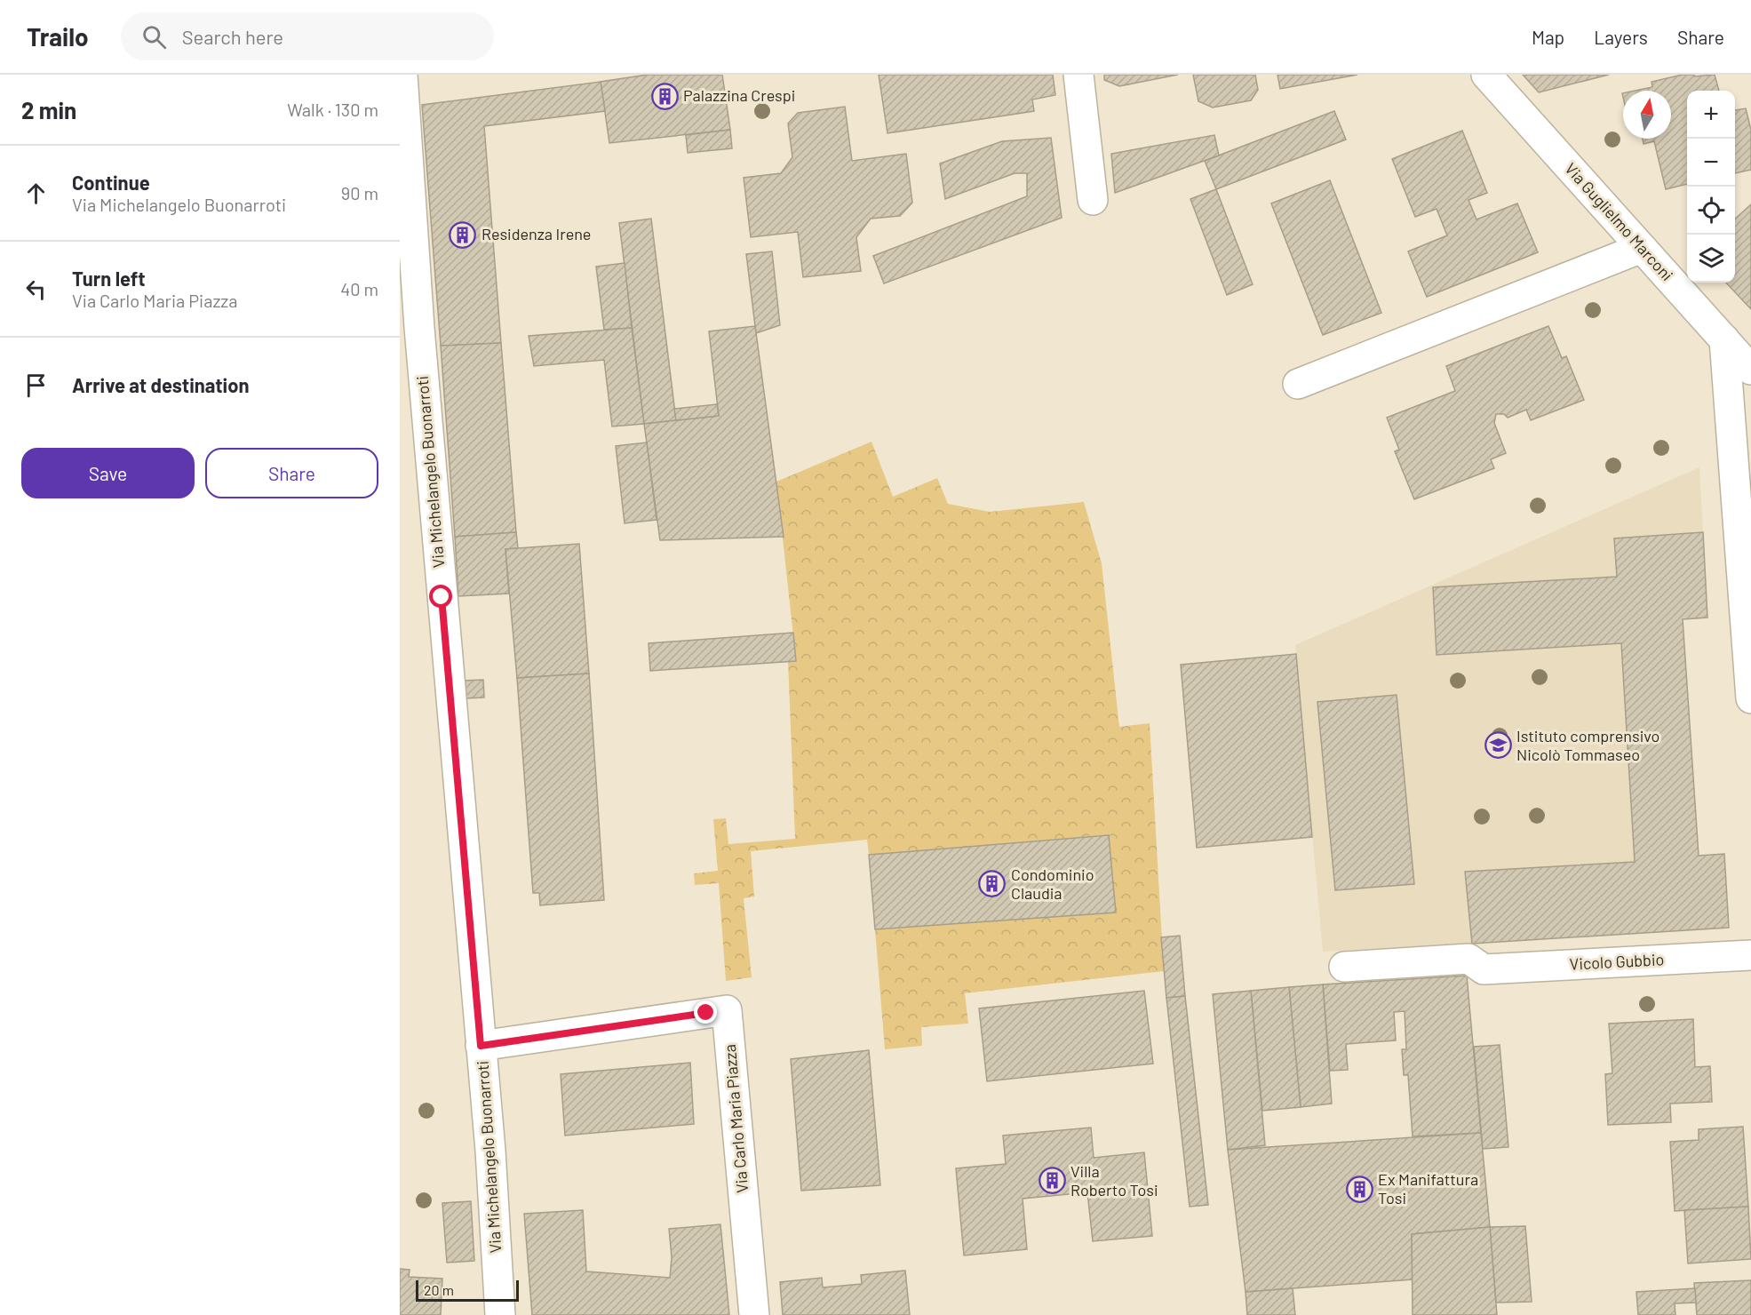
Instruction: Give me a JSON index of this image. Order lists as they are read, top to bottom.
{
  "streets": {
    "street": [
      "Via Guglielmo Marconi",
      "Via Michelangelo Buonarroti",
      "Vicolo Gubbio",
      "Via Carlo Maria Piazza"
    ]
  },
  "crossings": [
    ["Via Michelangelo Buonarroti", "Via Carlo Maria Piazza"]
  ],
  "places": {
    "building": [
      "Palazzina Crespi",
      "Residenza Irene",
      "Condominio Claudia",
      "Villa Roberto Tosi",
      "Ex Manifattura Tosi"
    ],
    "school or university": ["Istituto comprensivo Nicolò Tommaseo"]
  },
  "scale_bar": "20 m",
  "north": "top",
  "page": {
    "header": "Trailo",
    "search": "Search here",
    "nav": ["Map", "Layers", "Share"],
    "heading": ["2 min", "Walk · 130 m"],
    "map_buttons": ["+", "−"],
    "list": [
      ["Continue", "Via Michelangelo Buonarroti", "90 m"],
      ["Turn left", "Via Carlo Maria Piazza", "40 m"],
      "Arrive at destination"
    ],
    "buttons": ["Save", "Share"],
    "scale": "20 m"
  }
}
